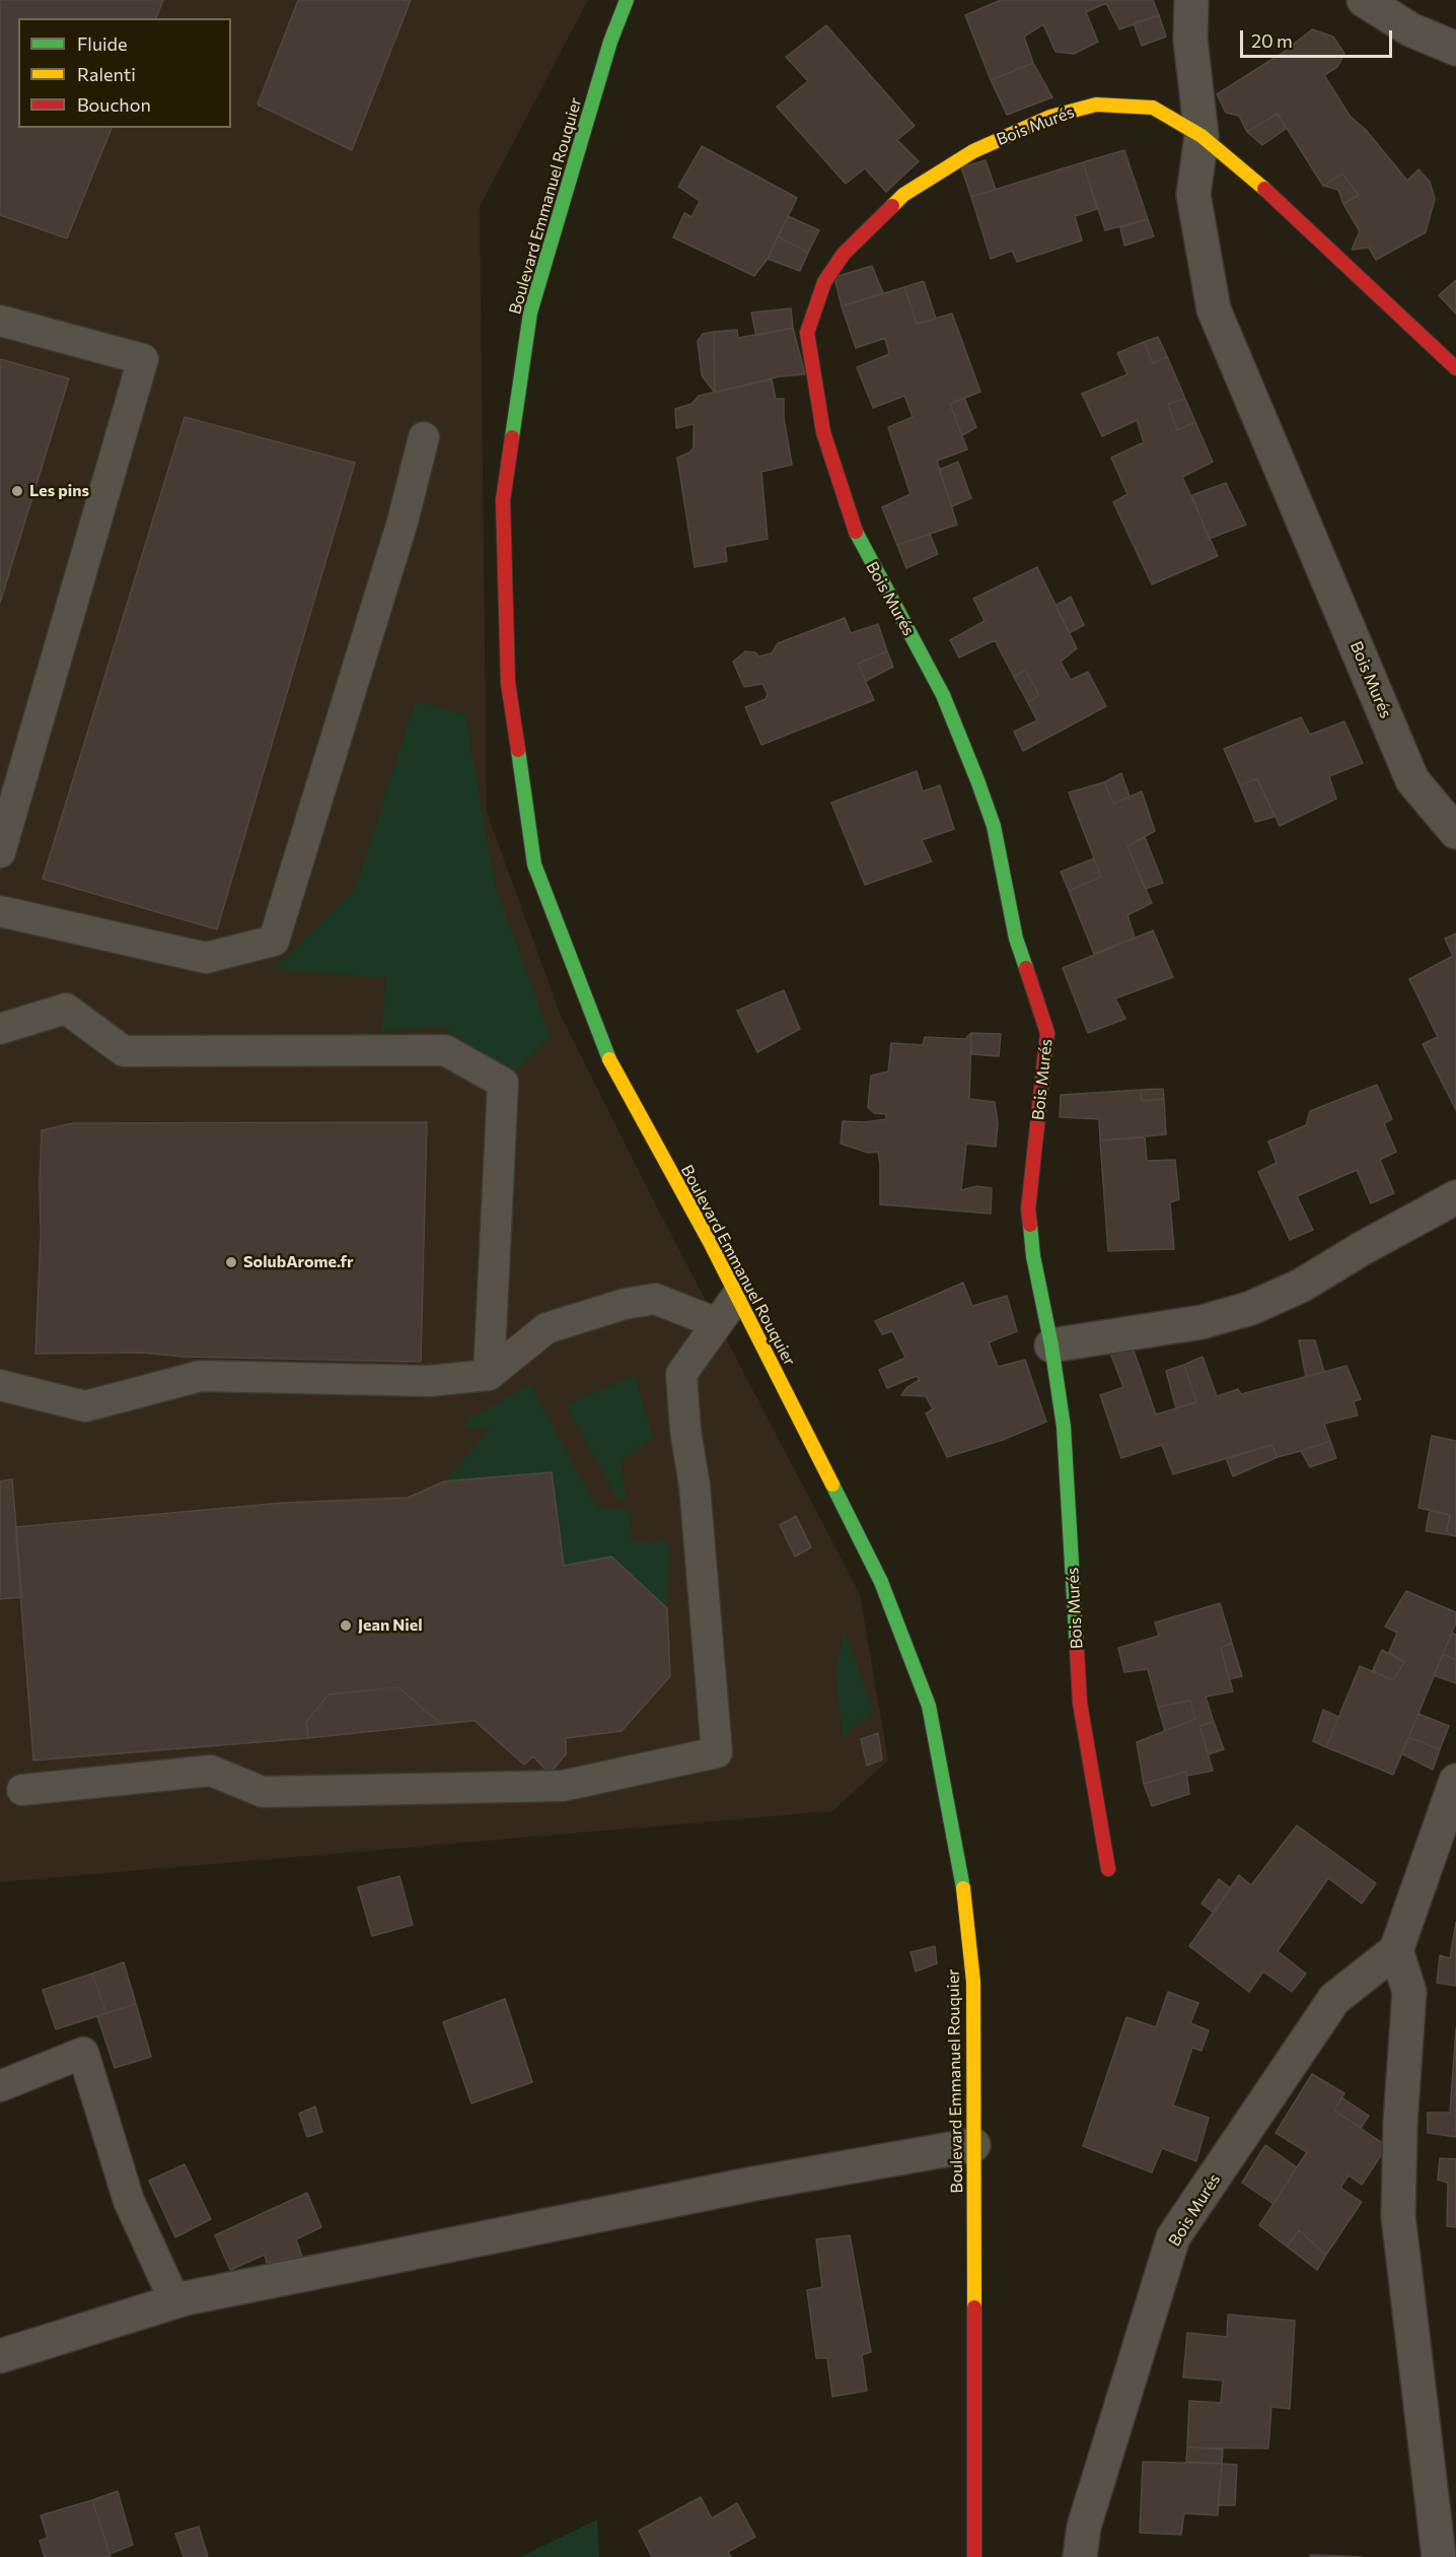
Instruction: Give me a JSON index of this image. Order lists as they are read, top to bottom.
{
  "streets": {
    "street": ["Bois Murés", "Boulevard Emmanuel Rouquier"]
  },
  "places": ["Les pins", "SolubArome.fr", "Jean Niel"],
  "legend": ["Fluide", "Ralenti", "Bouchon"],
  "scale_bar": "20 m"
}
